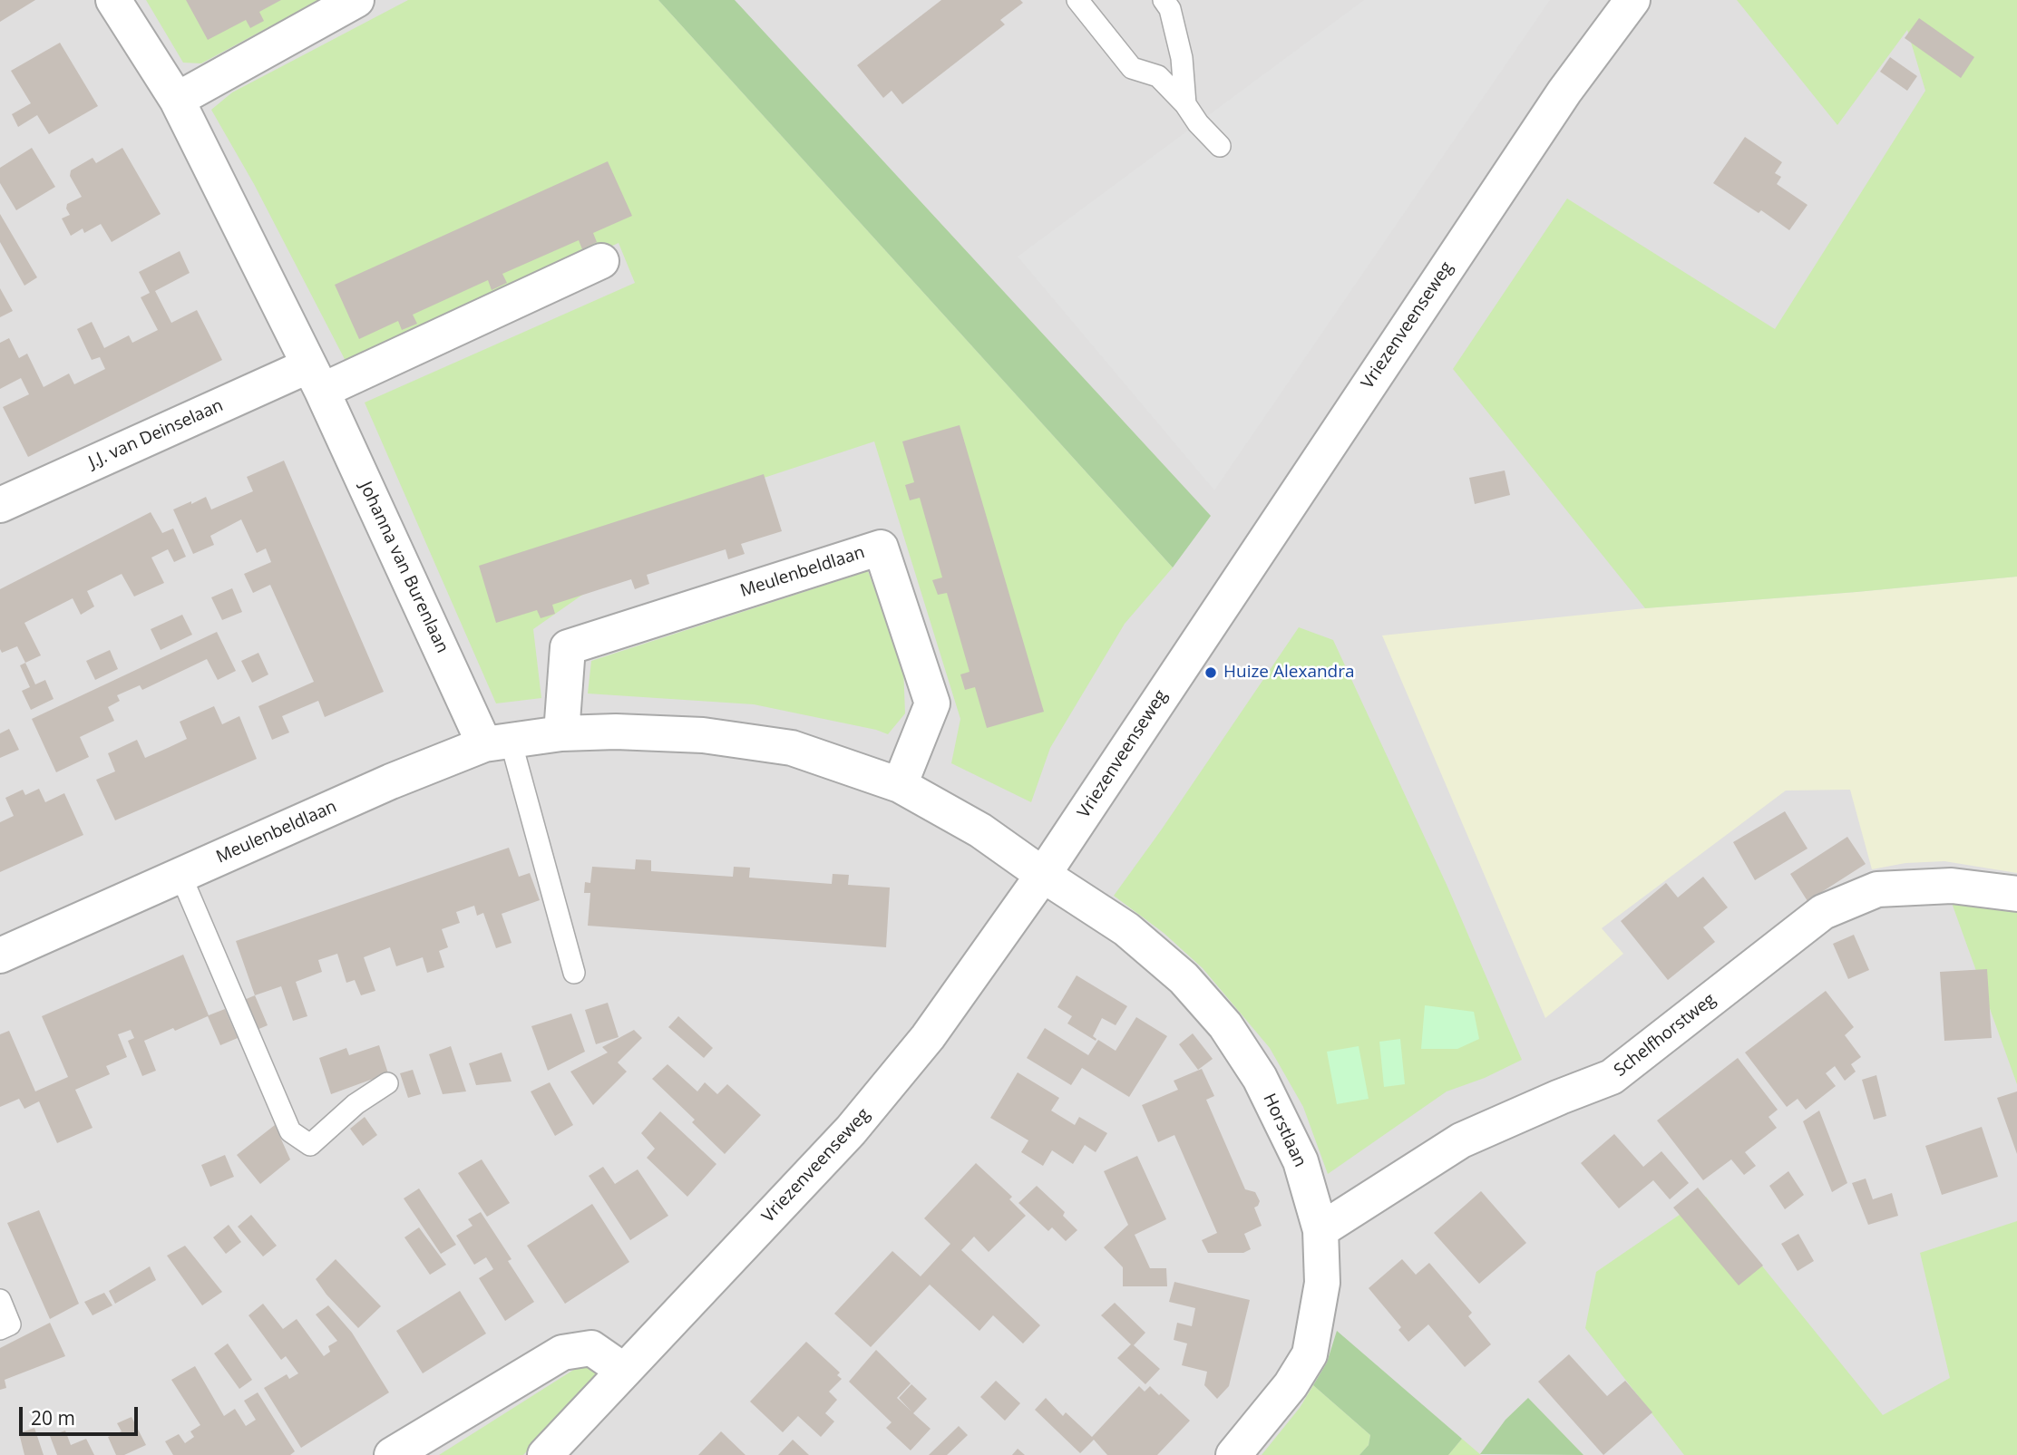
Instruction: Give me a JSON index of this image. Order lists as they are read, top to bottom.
{
  "streets": {
    "street": [
      "Vriezenveenseweg",
      "J.J. van Deinselaan",
      "Johanna van Burenlaan",
      "Meulenbeldlaan",
      "Schelfhorstweg",
      "Horstlaan"
    ]
  },
  "crossings": [
    ["Vriezenveenseweg", "Meulenbeldlaan"],
    ["Vriezenveenseweg", "Horstlaan"],
    ["J.J. van Deinselaan", "Johanna van Burenlaan"],
    ["Johanna van Burenlaan", "Meulenbeldlaan"],
    ["Meulenbeldlaan", "Horstlaan"],
    ["Schelfhorstweg", "Horstlaan"]
  ],
  "places": ["Huize Alexandra"],
  "scale_bar": "20 m"
}
